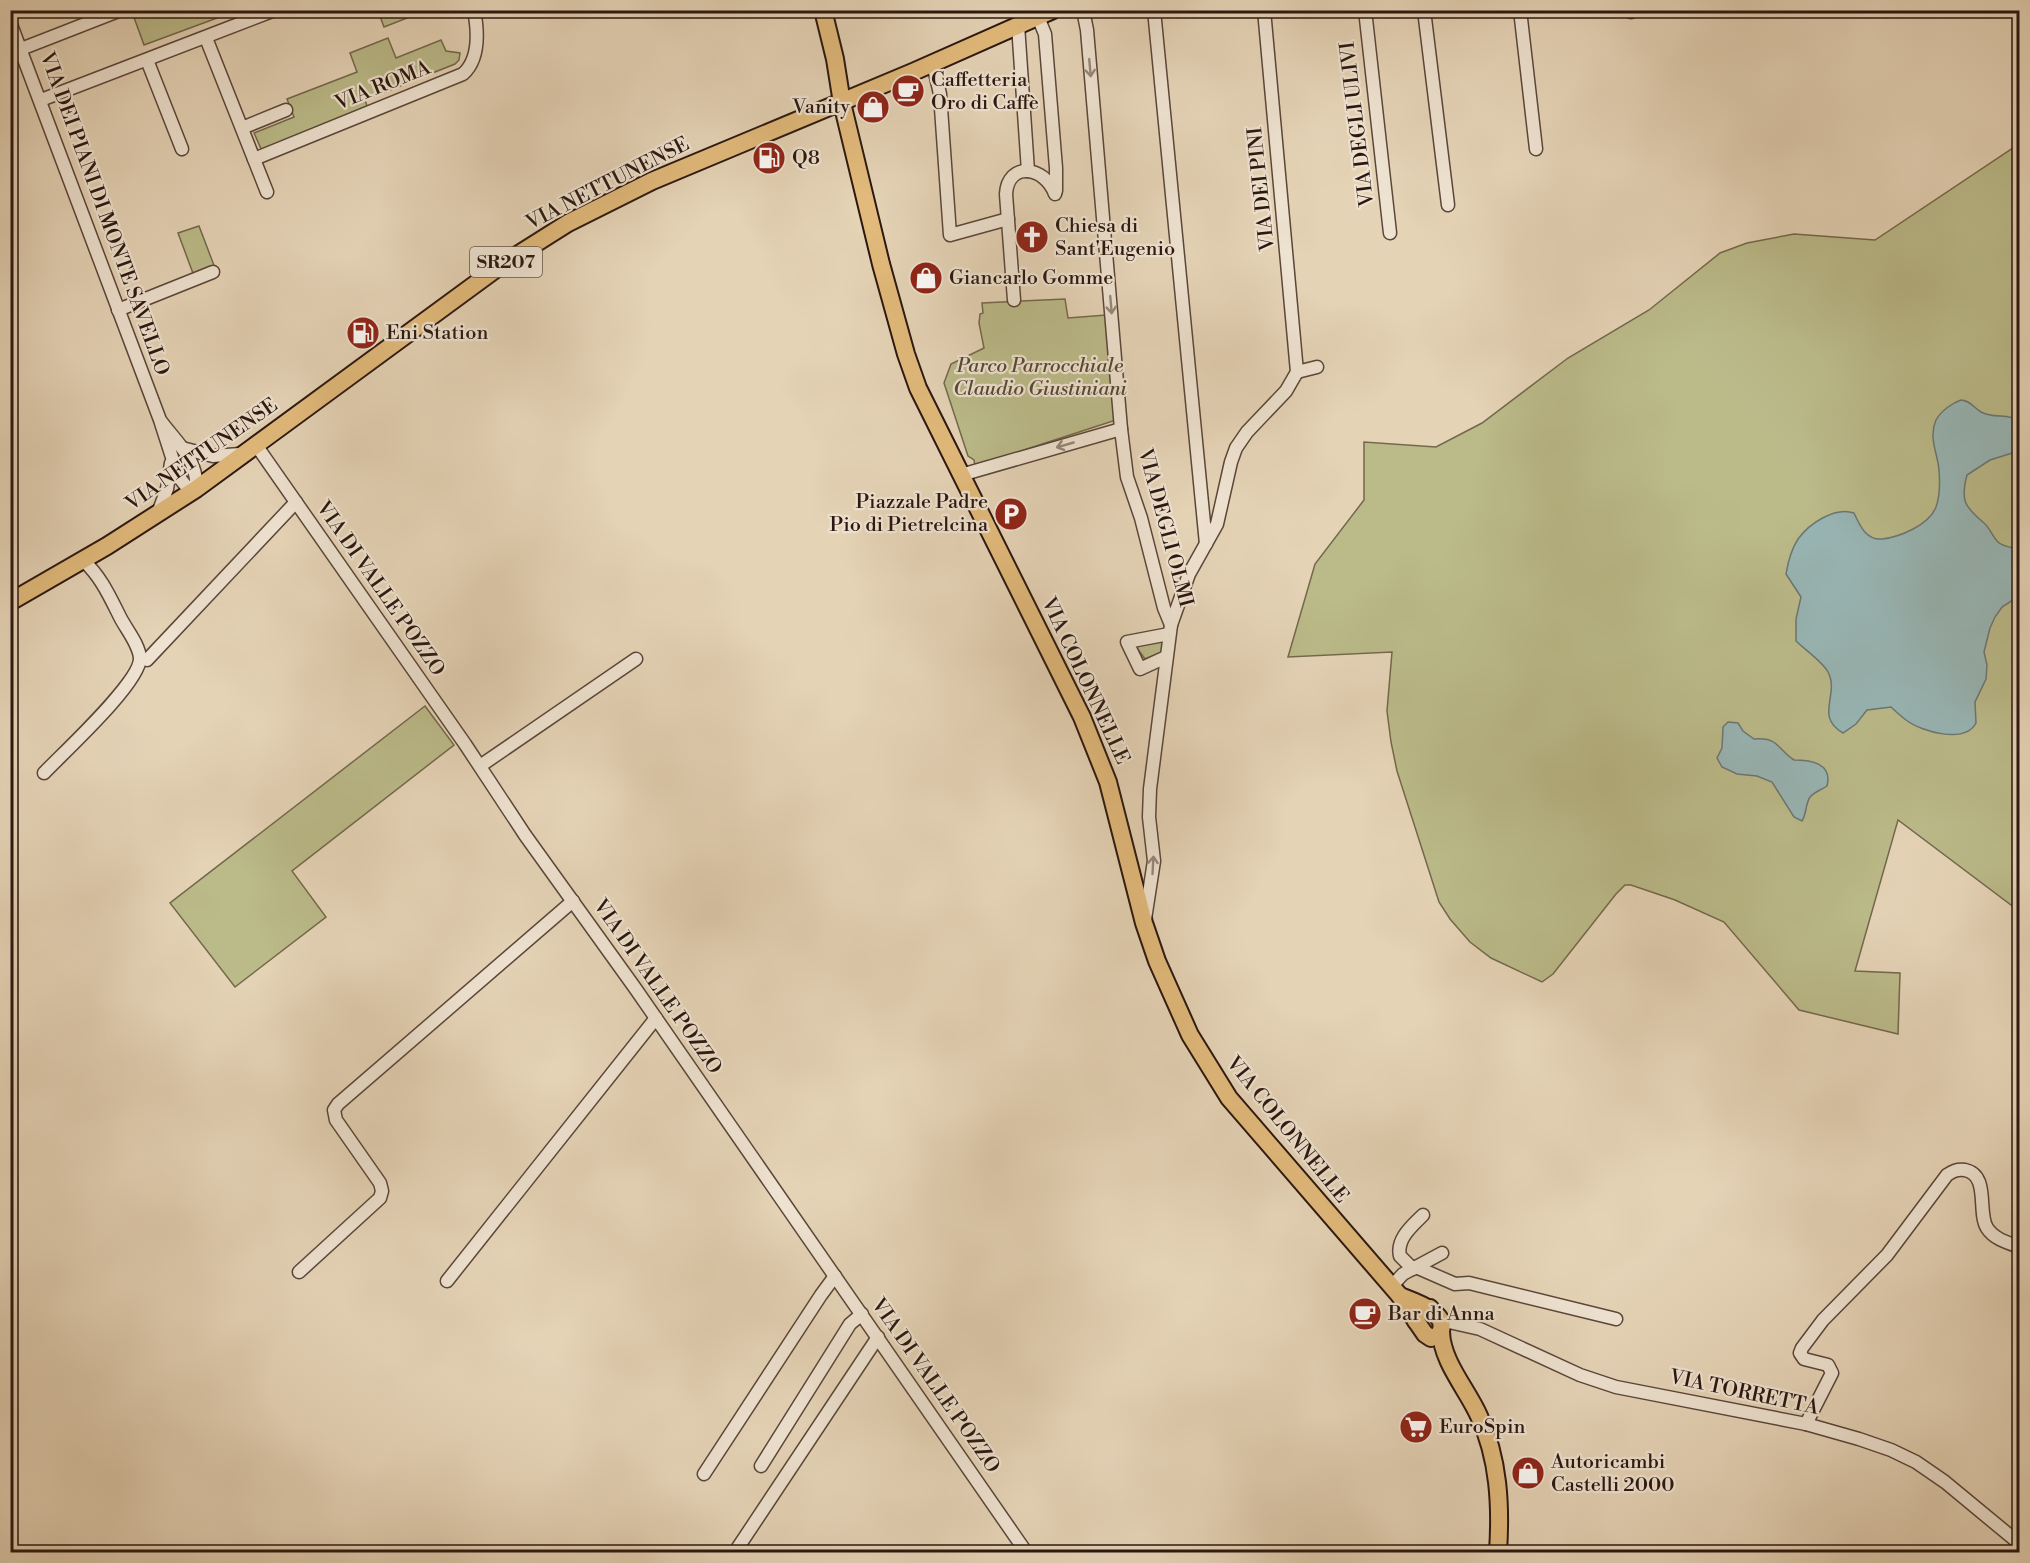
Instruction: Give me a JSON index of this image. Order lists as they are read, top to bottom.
{
  "streets": {
    "main road": ["VIA NETTUNENSE", "SR207", "VIA COLONNELLE"],
    "street": [
      "VIA ROMA",
      "VIA DEGLI ULIVI",
      "VIA DEI PINI",
      "VIA DEI PIANI DI MONTE SAVELLO",
      "VIA DEGLI OLMI",
      "VIA DI VALLE POZZO",
      "VIA TORRETTA"
    ]
  },
  "crossings": [
    ["VIA NETTUNENSE", "VIA DI VALLE POZZO"],
    ["VIA NETTUNENSE", "VIA COLONNELLE"],
    ["VIA COLONNELLE", "VIA TORRETTA"]
  ],
  "parks": ["Parco Parrocchiale Claudio Giustiniani"],
  "places": {
    "cafe": ["Caffetteria Oro di Caffè", "Bar di Anna"],
    "shop": ["Vanity", "Giancarlo Gomme", "Autoricambi Castelli 2000"],
    "fuel station": ["Q8", "Eni Station"],
    "church": ["Chiesa di Sant'Eugenio"],
    "parking": ["Piazzale Padre Pio di Pietrelcina"],
    "supermarket": ["EuroSpin"]
  }
}
